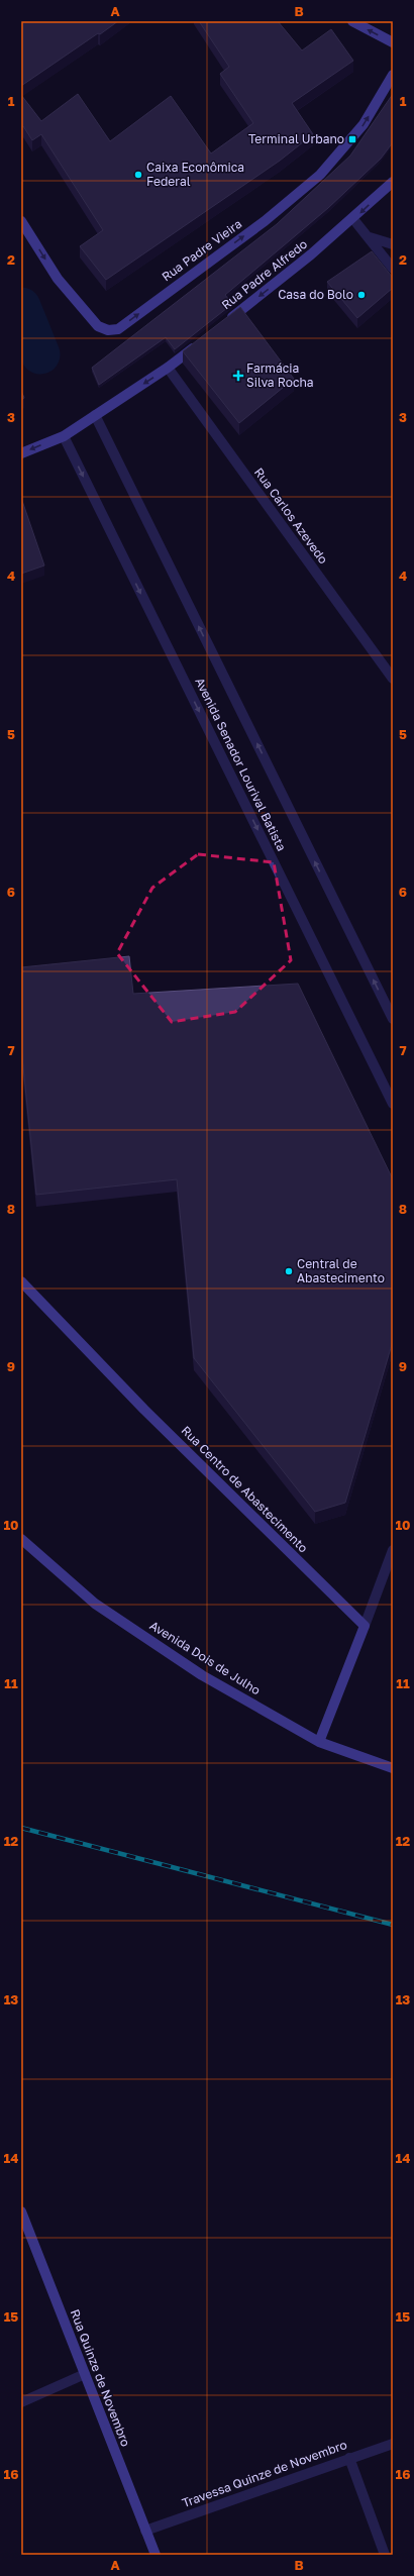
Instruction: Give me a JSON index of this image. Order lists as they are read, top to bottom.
{
  "streets": {
    "street": [
      "Rua Padre Vieira",
      "Rua Padre Alfredo",
      "Rua Carlos Azevedo",
      "Avenida Senador Lourival Batista",
      "Rua Centro de Abastecimento",
      "Avenida Dois de Julho",
      "Rua Quinze de Novembro",
      "Travessa Quinze de Novembro"
    ]
  },
  "crossings": [
    ["Rua Quinze de Novembro", "Travessa Quinze de Novembro"]
  ],
  "one_way": ["Rua Padre Alfredo"],
  "places": {
    "transit": ["Terminal Urbano"],
    "other": ["Caixa Econômica Federal", "Casa do Bolo", "Central de Abastecimento"],
    "health": ["Farmácia Silva Rocha"]
  },
  "grid": {
    "columns": ["A", "B"],
    "rows": [
      "1",
      "2",
      "3",
      "4",
      "5",
      "6",
      "7",
      "8",
      "9",
      "10",
      "11",
      "12",
      "13",
      "14",
      "15",
      "16"
    ]
  }
}
